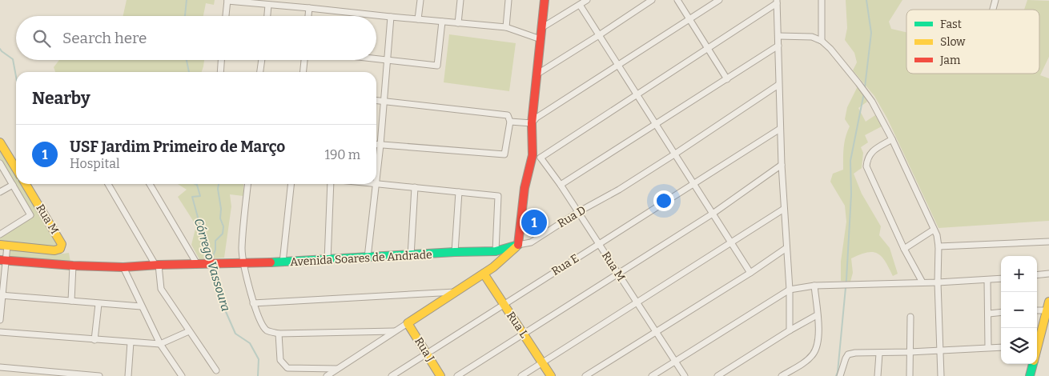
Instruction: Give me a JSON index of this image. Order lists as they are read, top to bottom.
{
  "streets": {
    "street": [
      "Rua D",
      "Rua M",
      "Avenida Soares de Andrade",
      "Rua E",
      "Rua L",
      "Rua J"
    ]
  },
  "crossings": [
    ["Rua D", "Rua M"],
    ["Rua D", "Avenida Soares de Andrade"],
    ["Rua D", "Rua L"],
    ["Rua D", "Rua J"],
    ["Rua M", "Rua E"],
    ["Rua E", "Rua L"],
    ["Rua E", "Rua J"]
  ],
  "water": ["Córrego Vassoura"],
  "legend": ["Fast", "Slow", "Jam"],
  "page": {
    "search": "Search here",
    "heading": "Nearby",
    "list": [
      {
        "mark": "1",
        "name": "USF Jardim Primeiro de Março",
        "note": "Hospital",
        "value": "190 m"
      }
    ],
    "pins": "1",
    "map_buttons": ["+", "−"]
  }
}
